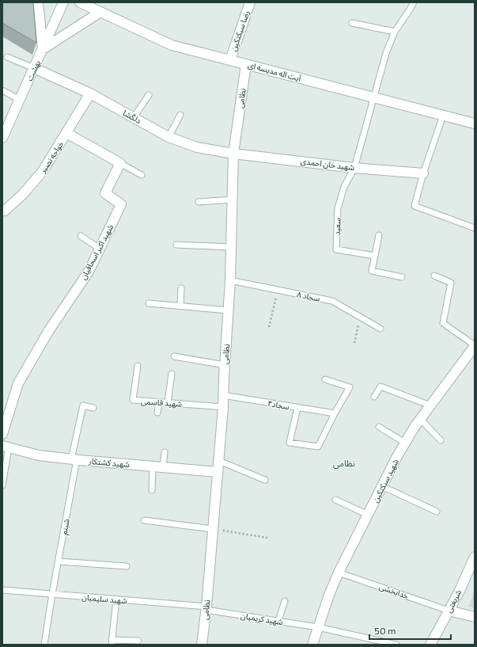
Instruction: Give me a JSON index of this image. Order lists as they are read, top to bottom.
{
  "streets": {
    "street": [
      "رضا سبکتکین",
      "بهشت",
      "آیت اله مدیسه ای",
      "نظامی",
      "دلگشا",
      "خواجه نصیر",
      "شهید خان احمدی",
      "شهید اکبر اسحاقیان",
      "شهید کشتکار",
      "شهید سبکتکین",
      "شریعتی"
    ],
    "lane": [
      "سعید",
      "سجاد ۸",
      "شهید قاسمی",
      "سجاد۴",
      "شبنم",
      "خدابخشی",
      "شهید سلیمیان",
      "شهید کریمیان"
    ]
  },
  "crossings": [
    ["رضا سبکتکین", "آیت اله مدیسه ای"],
    ["بهشت", "دلگشا"],
    ["آیت اله مدیسه ای", "نظامی"],
    ["نظامی", "دلگشا"],
    ["نظامی", "شهید خان احمدی"],
    ["نظامی", "سجاد ۸"],
    ["نظامی", "شهید قاسمی"],
    ["نظامی", "سجاد۴"],
    ["نظامی", "شهید کشتکار"],
    ["نظامی", "شهید سلیمیان"],
    ["نظامی", "شهید کریمیان"],
    ["دلگشا", "خواجه نصیر"],
    ["دلگشا", "شهید خان احمدی"],
    ["شهید خان احمدی", "سعید"],
    ["شهید کشتکار", "شبنم"],
    ["شهید سبکتکین", "خدابخشی"],
    ["شهید سبکتکین", "شهید کریمیان"],
    ["شبنم", "شهید سلیمیان"],
    ["خدابخشی", "شریعتی"],
    ["شهید سلیمیان", "شهید کریمیان"]
  ],
  "districts": ["نظامی"],
  "scale_bar": "50 m"
}
